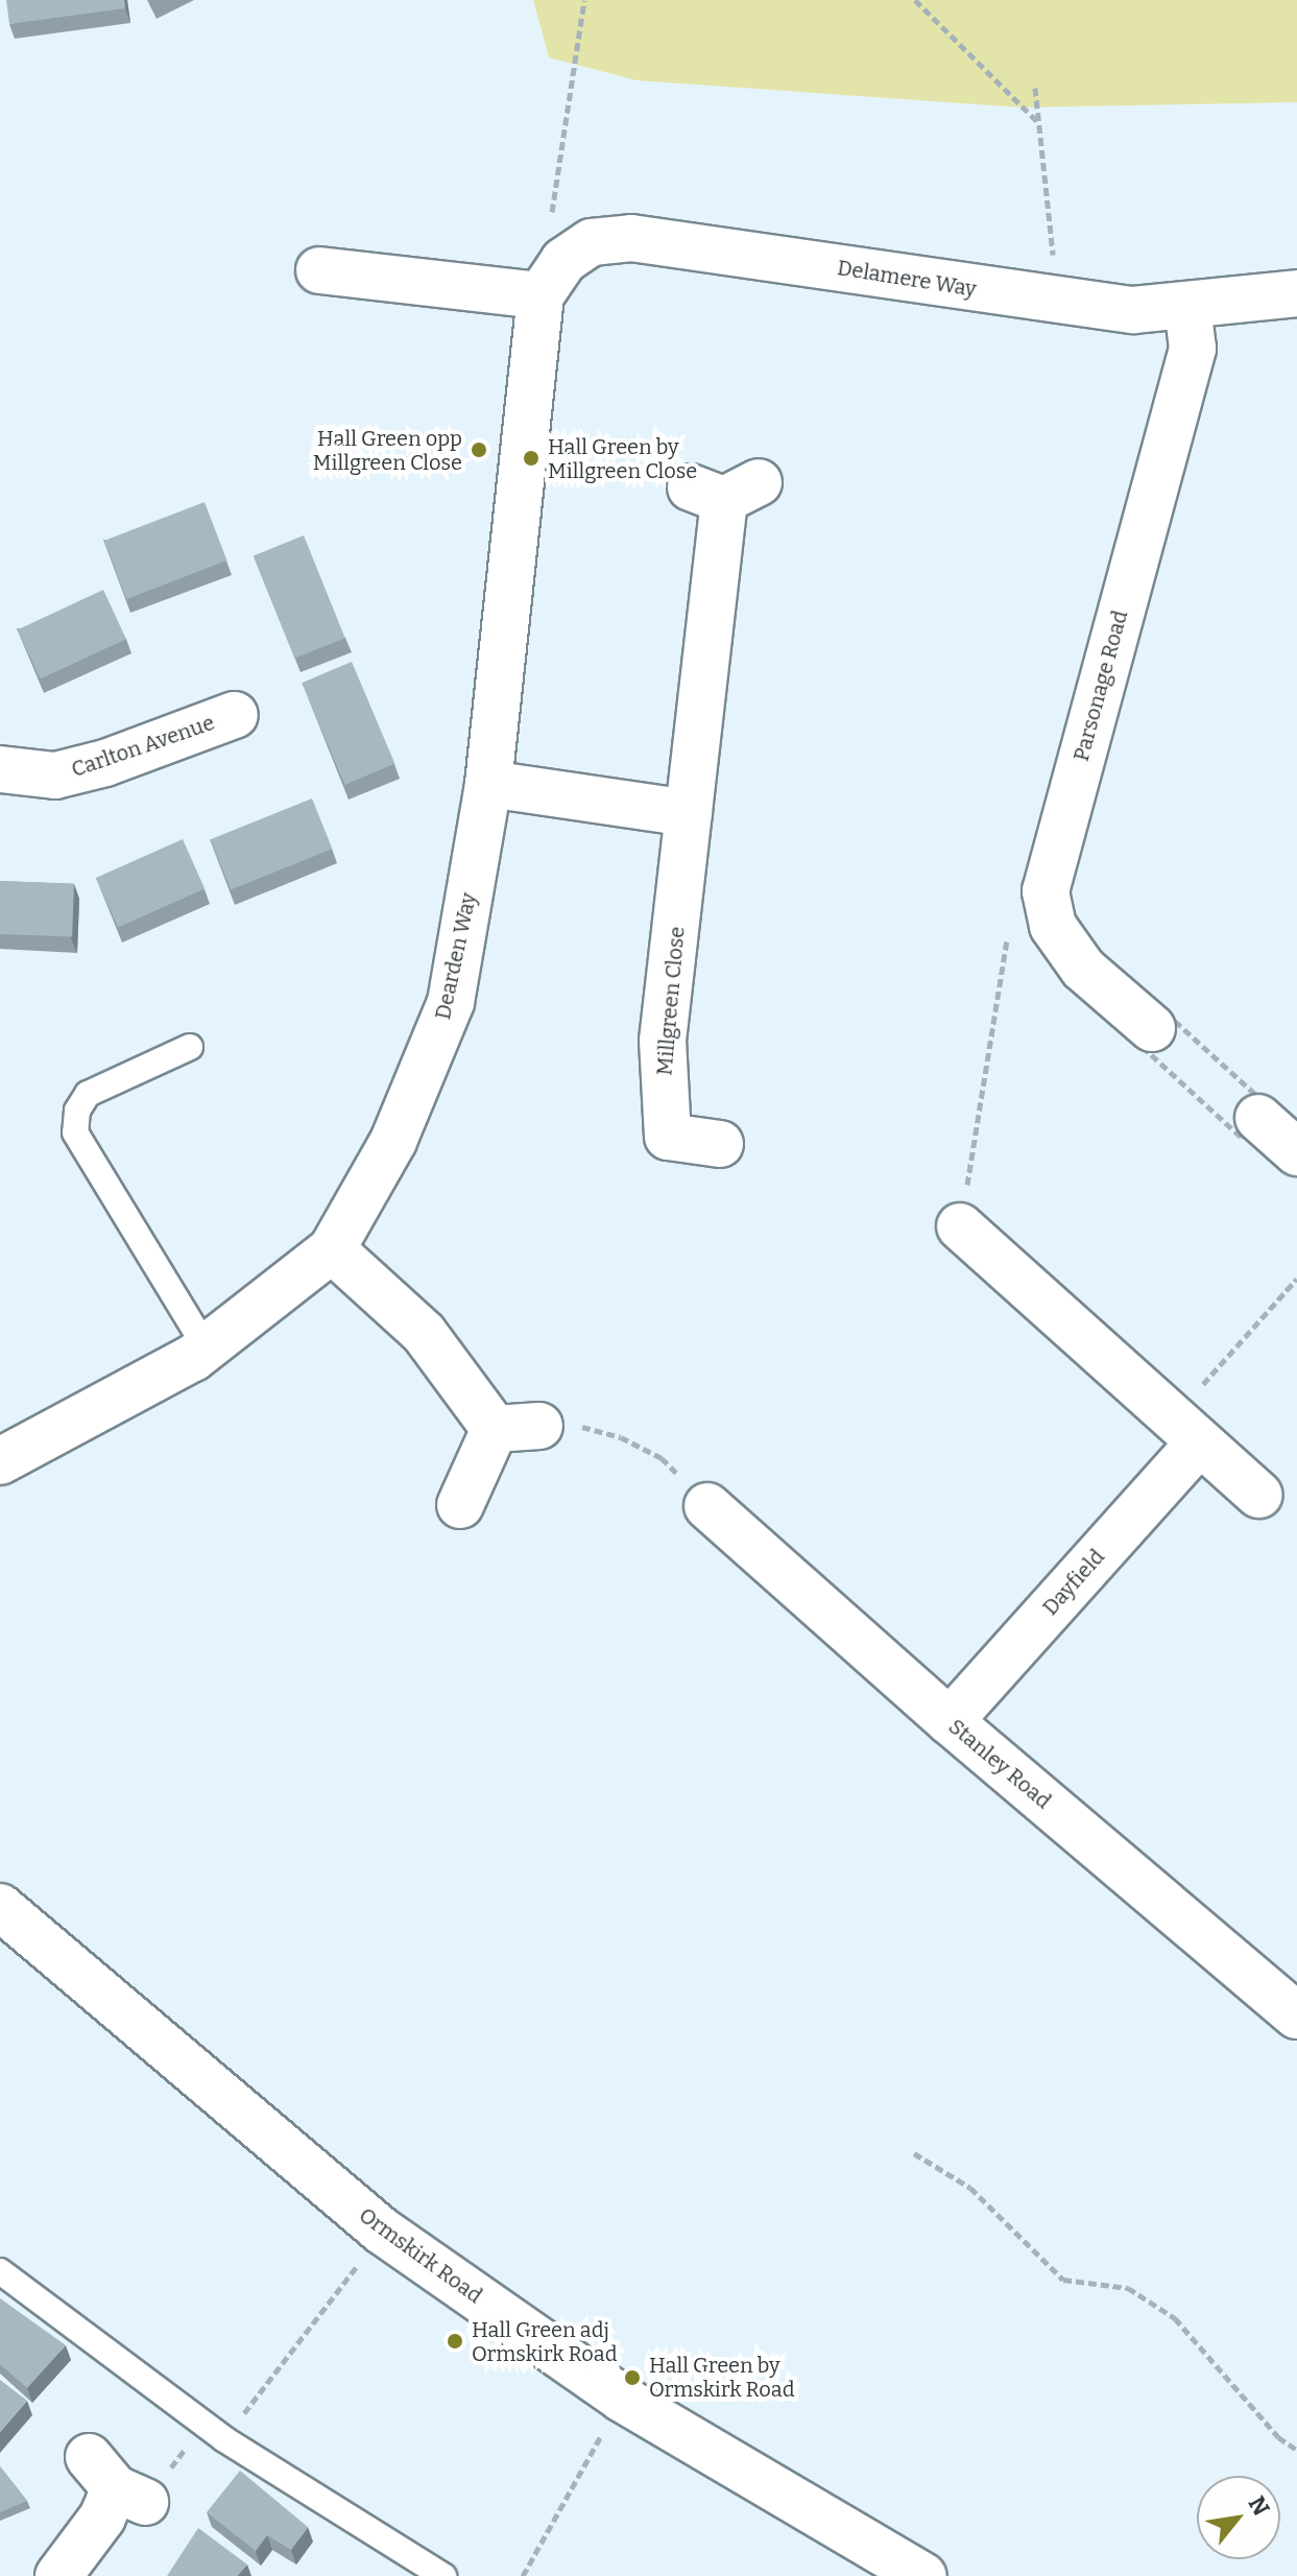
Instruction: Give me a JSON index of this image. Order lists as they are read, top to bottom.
{
  "streets": {
    "street": [
      "Delamere Way",
      "Parsonage Road",
      "Carlton Avenue",
      "Dearden Way",
      "Millgreen Close",
      "Dayfield",
      "Stanley Road",
      "Ormskirk Road"
    ]
  },
  "crossings": [
    ["Delamere Way", "Parsonage Road"],
    ["Delamere Way", "Dearden Way"],
    ["Dayfield", "Stanley Road"]
  ],
  "places": [
    "Hall Green opp Millgreen Close",
    "Hall Green by Millgreen Close",
    "Hall Green adj Ormskirk Road",
    "Hall Green by Ormskirk Road"
  ],
  "north": "top right"
}
